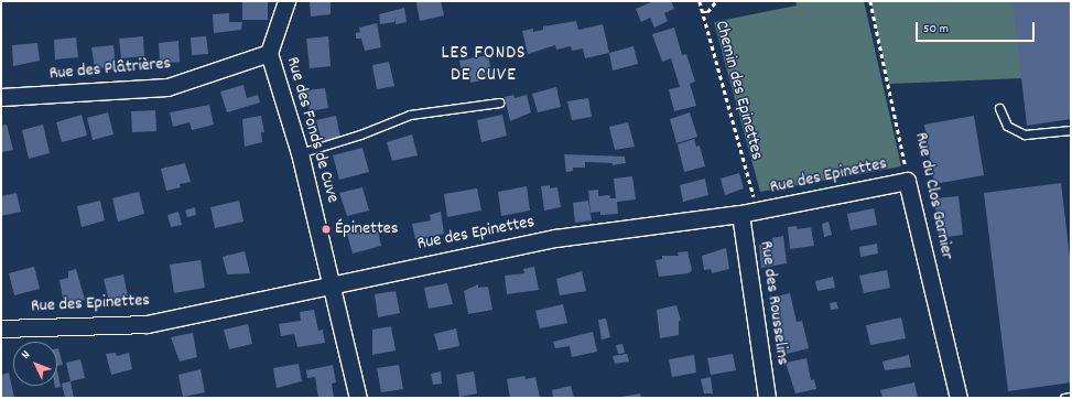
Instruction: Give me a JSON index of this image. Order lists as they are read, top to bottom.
{
  "streets": {
    "street": [
      "Rue des Plâtrières",
      "Rue des Fonds de Cuve",
      "Rue des Epinettes",
      "Rue du Clos Garnier",
      "Rue des Rousselins"
    ],
    "path": ["Chemin des Epinettes"]
  },
  "crossings": [
    ["Rue des Plâtrières", "Rue des Fonds de Cuve"],
    ["Chemin des Epinettes", "Rue des Epinettes"],
    ["Rue des Fonds de Cuve", "Rue des Epinettes"],
    ["Rue des Epinettes", "Rue du Clos Garnier"],
    ["Rue des Epinettes", "Rue des Rousselins"]
  ],
  "districts": ["LES FONDS DE CUVE"],
  "places": ["Épinettes"],
  "scale_bar": "50 m",
  "north": "top left"
}
